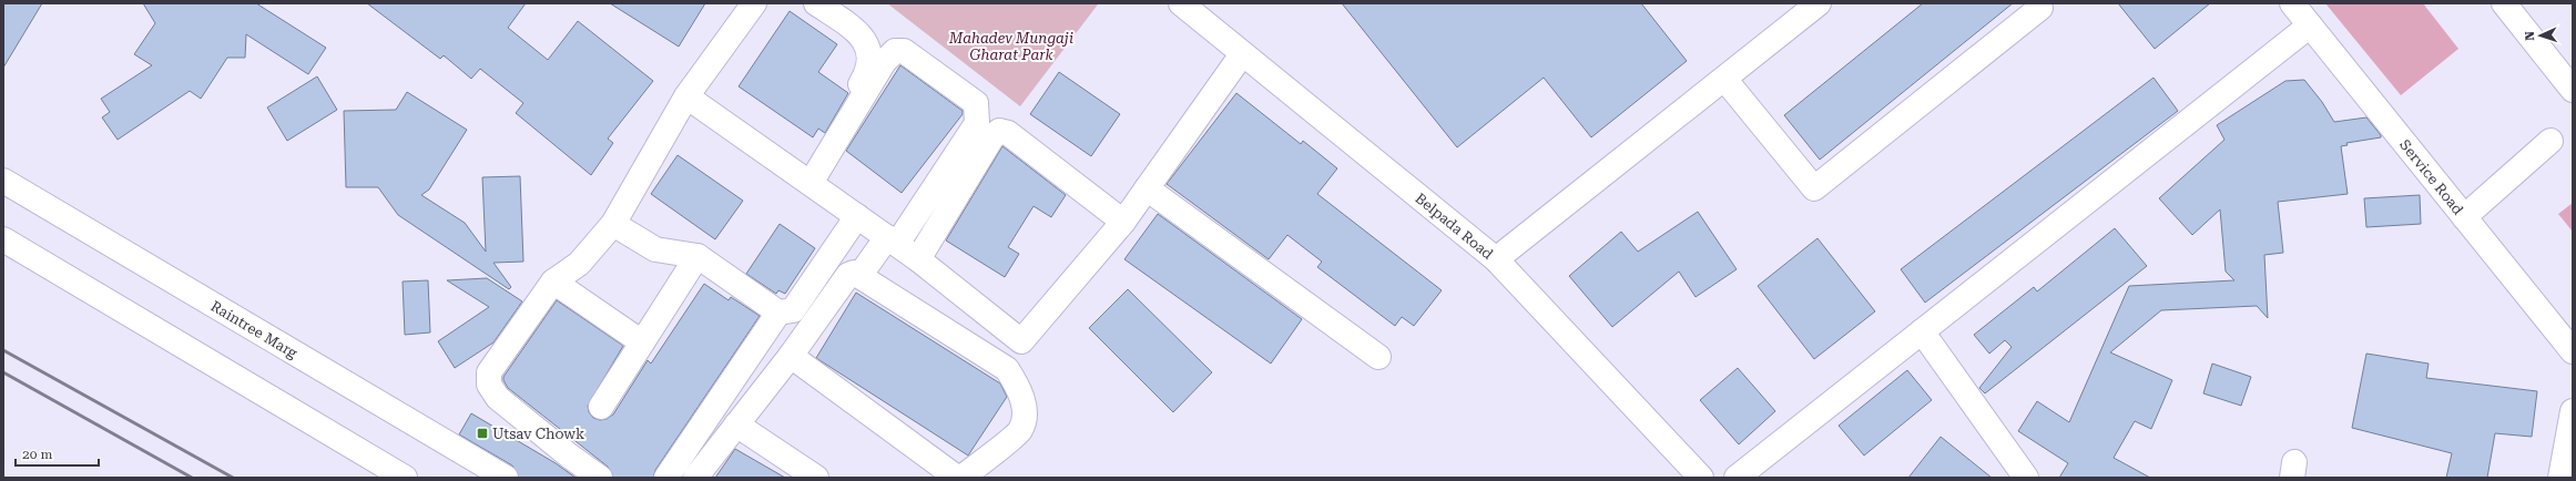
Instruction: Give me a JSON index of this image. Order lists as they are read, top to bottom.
{
  "streets": {
    "main road": ["Service Road", "Belpada Road", "Raintree Marg"]
  },
  "parks": ["Mahadev Mungaji Gharat Park"],
  "places": {
    "transit": ["Utsav Chowk"]
  },
  "scale_bar": "20 m",
  "north": "left"
}
